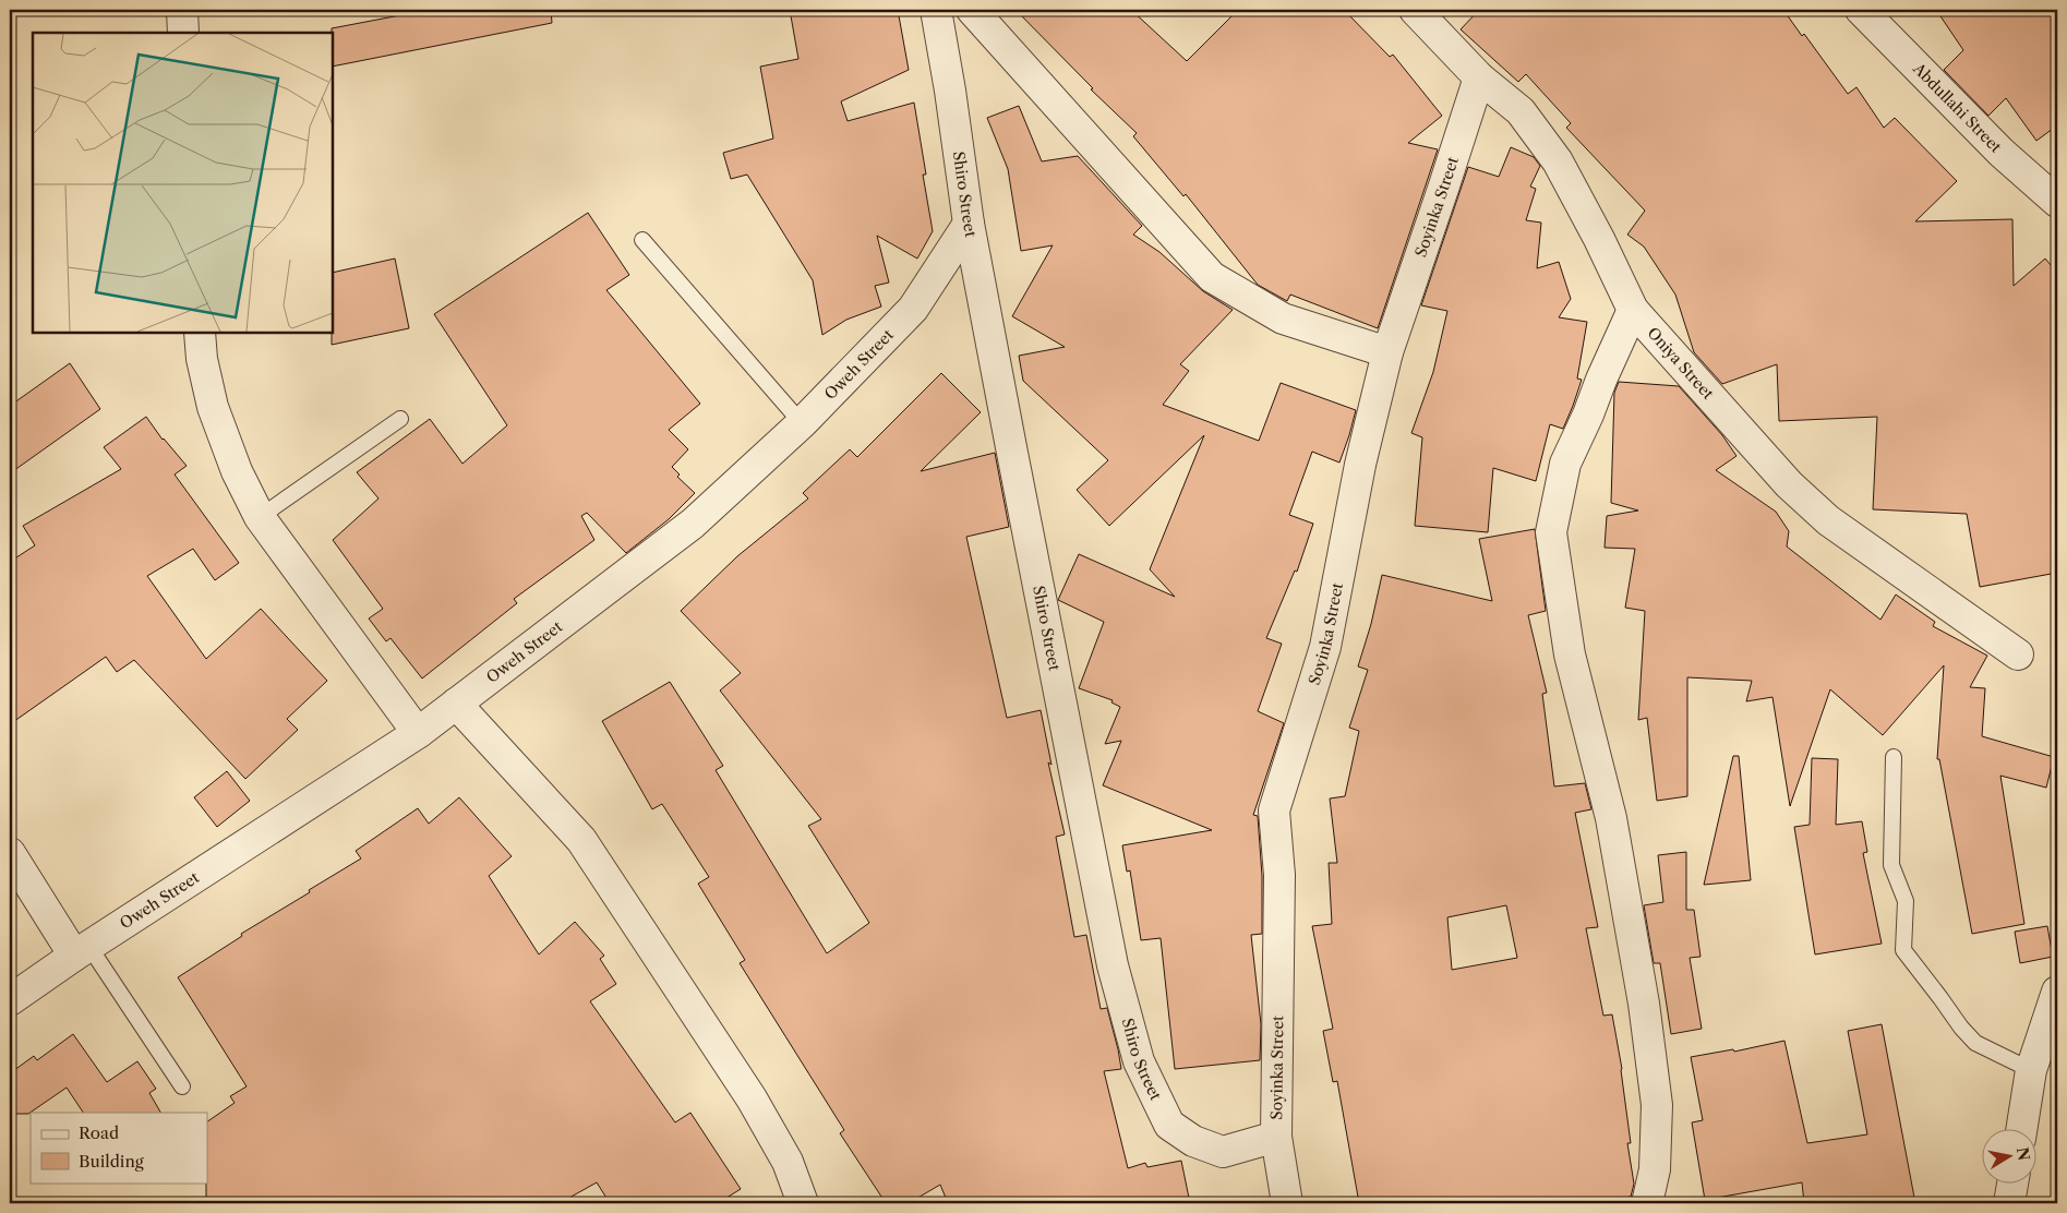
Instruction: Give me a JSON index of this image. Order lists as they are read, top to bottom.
{
  "streets": {
    "street": [
      "Abdullahi Street",
      "Shiro Street",
      "Soyinka Street",
      "Oweh Street",
      "Oniya Street"
    ]
  },
  "crossings": [
    ["Shiro Street", "Soyinka Street"],
    ["Shiro Street", "Oweh Street"],
    ["Soyinka Street", "Oniya Street"]
  ],
  "legend": ["Road", "Building"],
  "north": "right"
}
